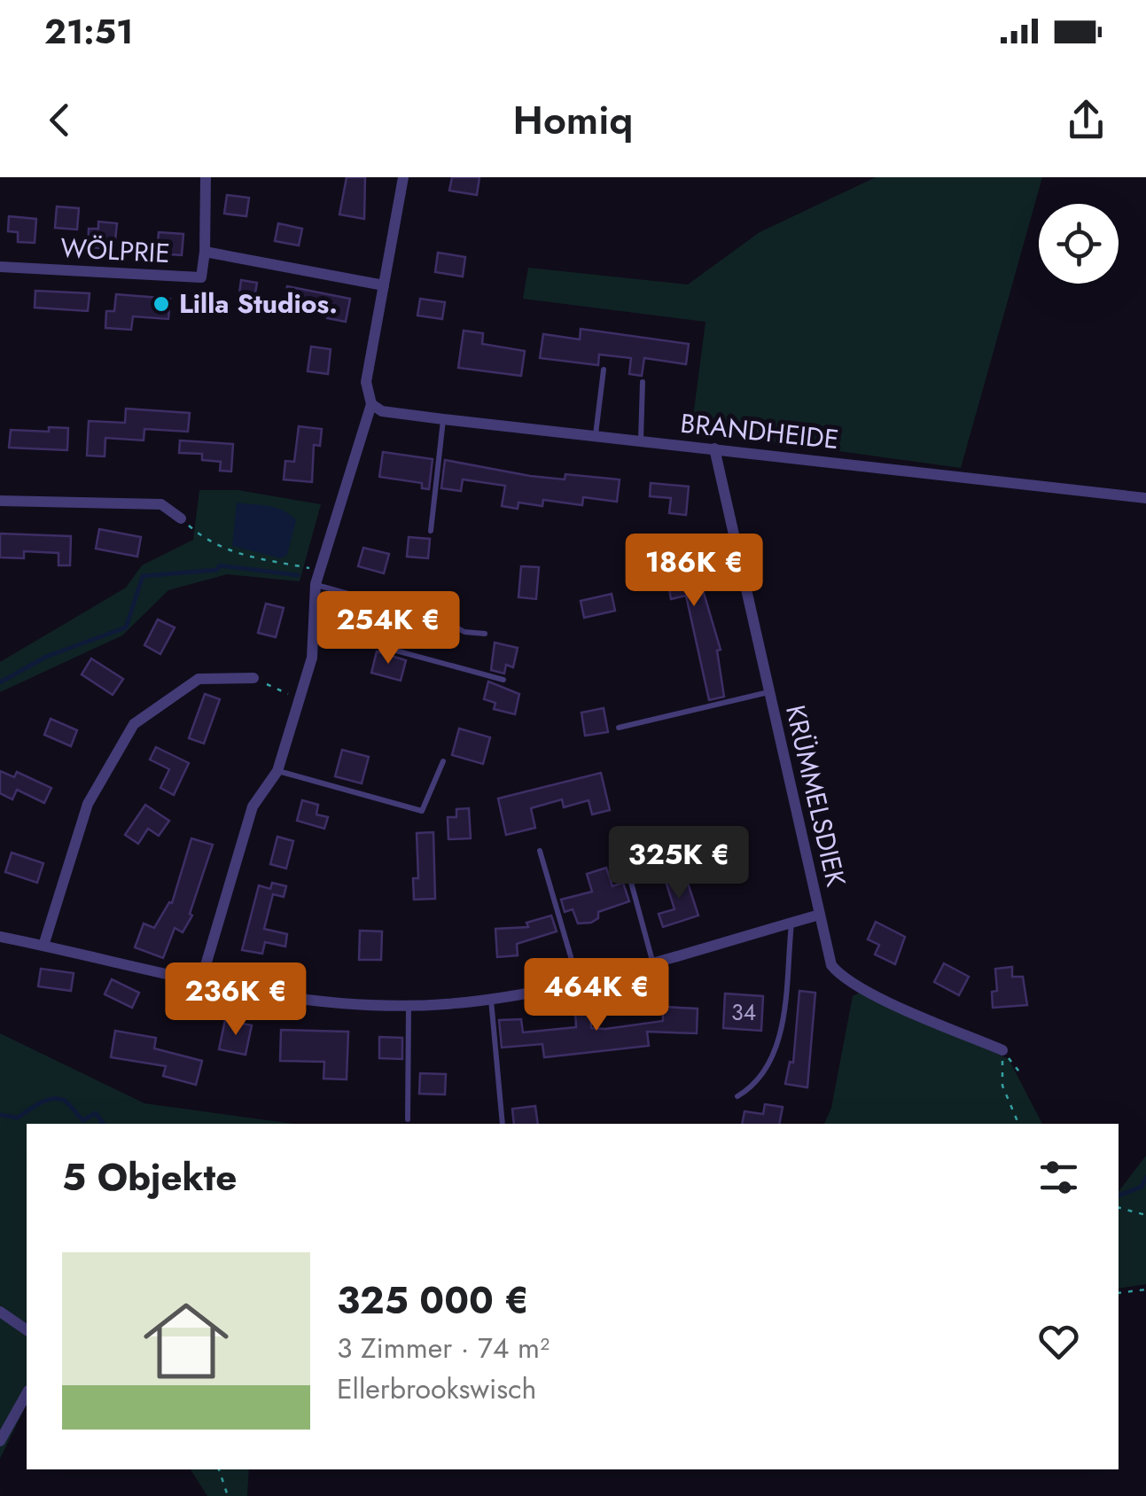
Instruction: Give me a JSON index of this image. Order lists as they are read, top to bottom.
{
  "streets": {
    "street": ["WÖLPRIE", "BRANDHEIDE", "KRÜMMELSDIEK"]
  },
  "crossings": [
    ["BRANDHEIDE", "KRÜMMELSDIEK"]
  ],
  "places": ["Lilla Studios."],
  "house_numbers": ["34"],
  "page": {
    "status": "21:51",
    "header": "Homiq",
    "price": [
      "186K €",
      "254K €",
      "325K €",
      "464K €",
      "236K €"
    ],
    "heading": "5 Objekte",
    "list": [
      {
        "name": "325 000 €",
        "note": "3 Zimmer · 74 m² · Ellerbrookswisch"
      }
    ]
  }
}
